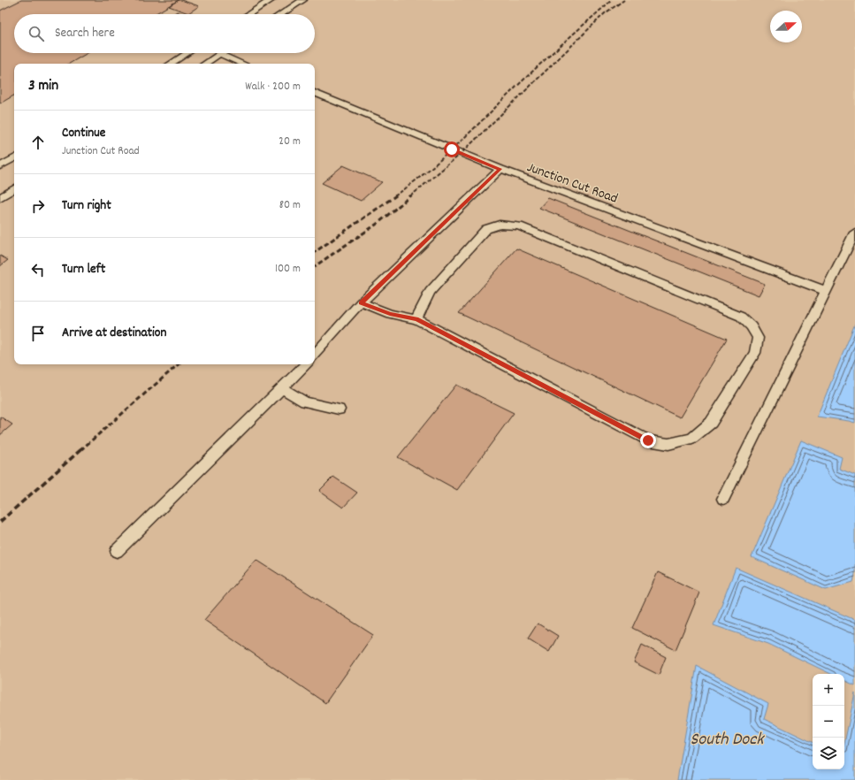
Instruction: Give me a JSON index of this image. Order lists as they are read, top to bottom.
{
  "streets": {
    "lane": ["Junction Cut Road"]
  },
  "water": ["South Dock"],
  "north": "right",
  "page": {
    "search": "Search here",
    "heading": ["3 min", "Walk · 200 m"],
    "list": [
      ["Continue", "Junction Cut Road", "20 m"],
      ["Turn right", "80 m"],
      ["Turn left", "100 m"],
      "Arrive at destination"
    ],
    "map_buttons": ["+", "−"]
  }
}
